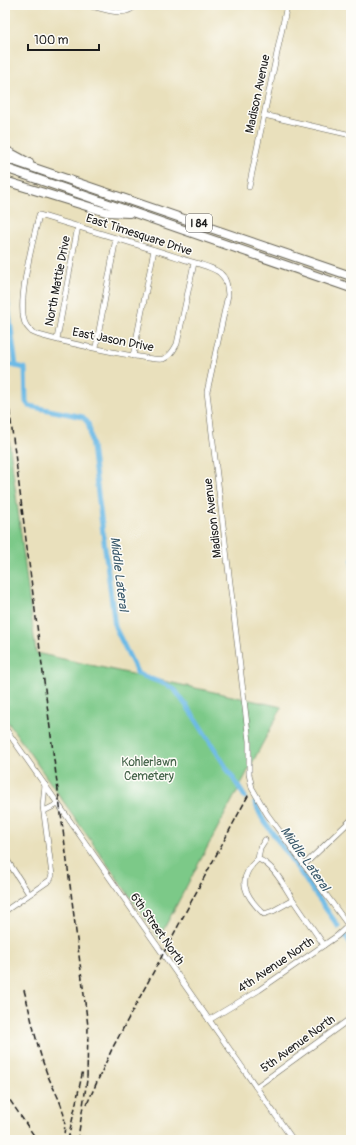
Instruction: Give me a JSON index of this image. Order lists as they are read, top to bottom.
{
  "streets": {
    "highway": ["I 84"],
    "street": [
      "Madison Avenue",
      "East Timesquare Drive",
      "North Mattie Drive",
      "East Jason Drive",
      "6th Street North",
      "4th Avenue North",
      "5th Avenue North"
    ]
  },
  "crossings": [
    ["Madison Avenue", "East Timesquare Drive"],
    ["Madison Avenue", "4th Avenue North"],
    ["East Timesquare Drive", "North Mattie Drive"],
    ["East Timesquare Drive", "East Jason Drive"],
    ["North Mattie Drive", "East Jason Drive"],
    ["6th Street North", "4th Avenue North"],
    ["6th Street North", "5th Avenue North"]
  ],
  "water": ["Middle Lateral"],
  "parks": ["Kohlerlawn Cemetery"],
  "scale_bar": "100 m"
}
